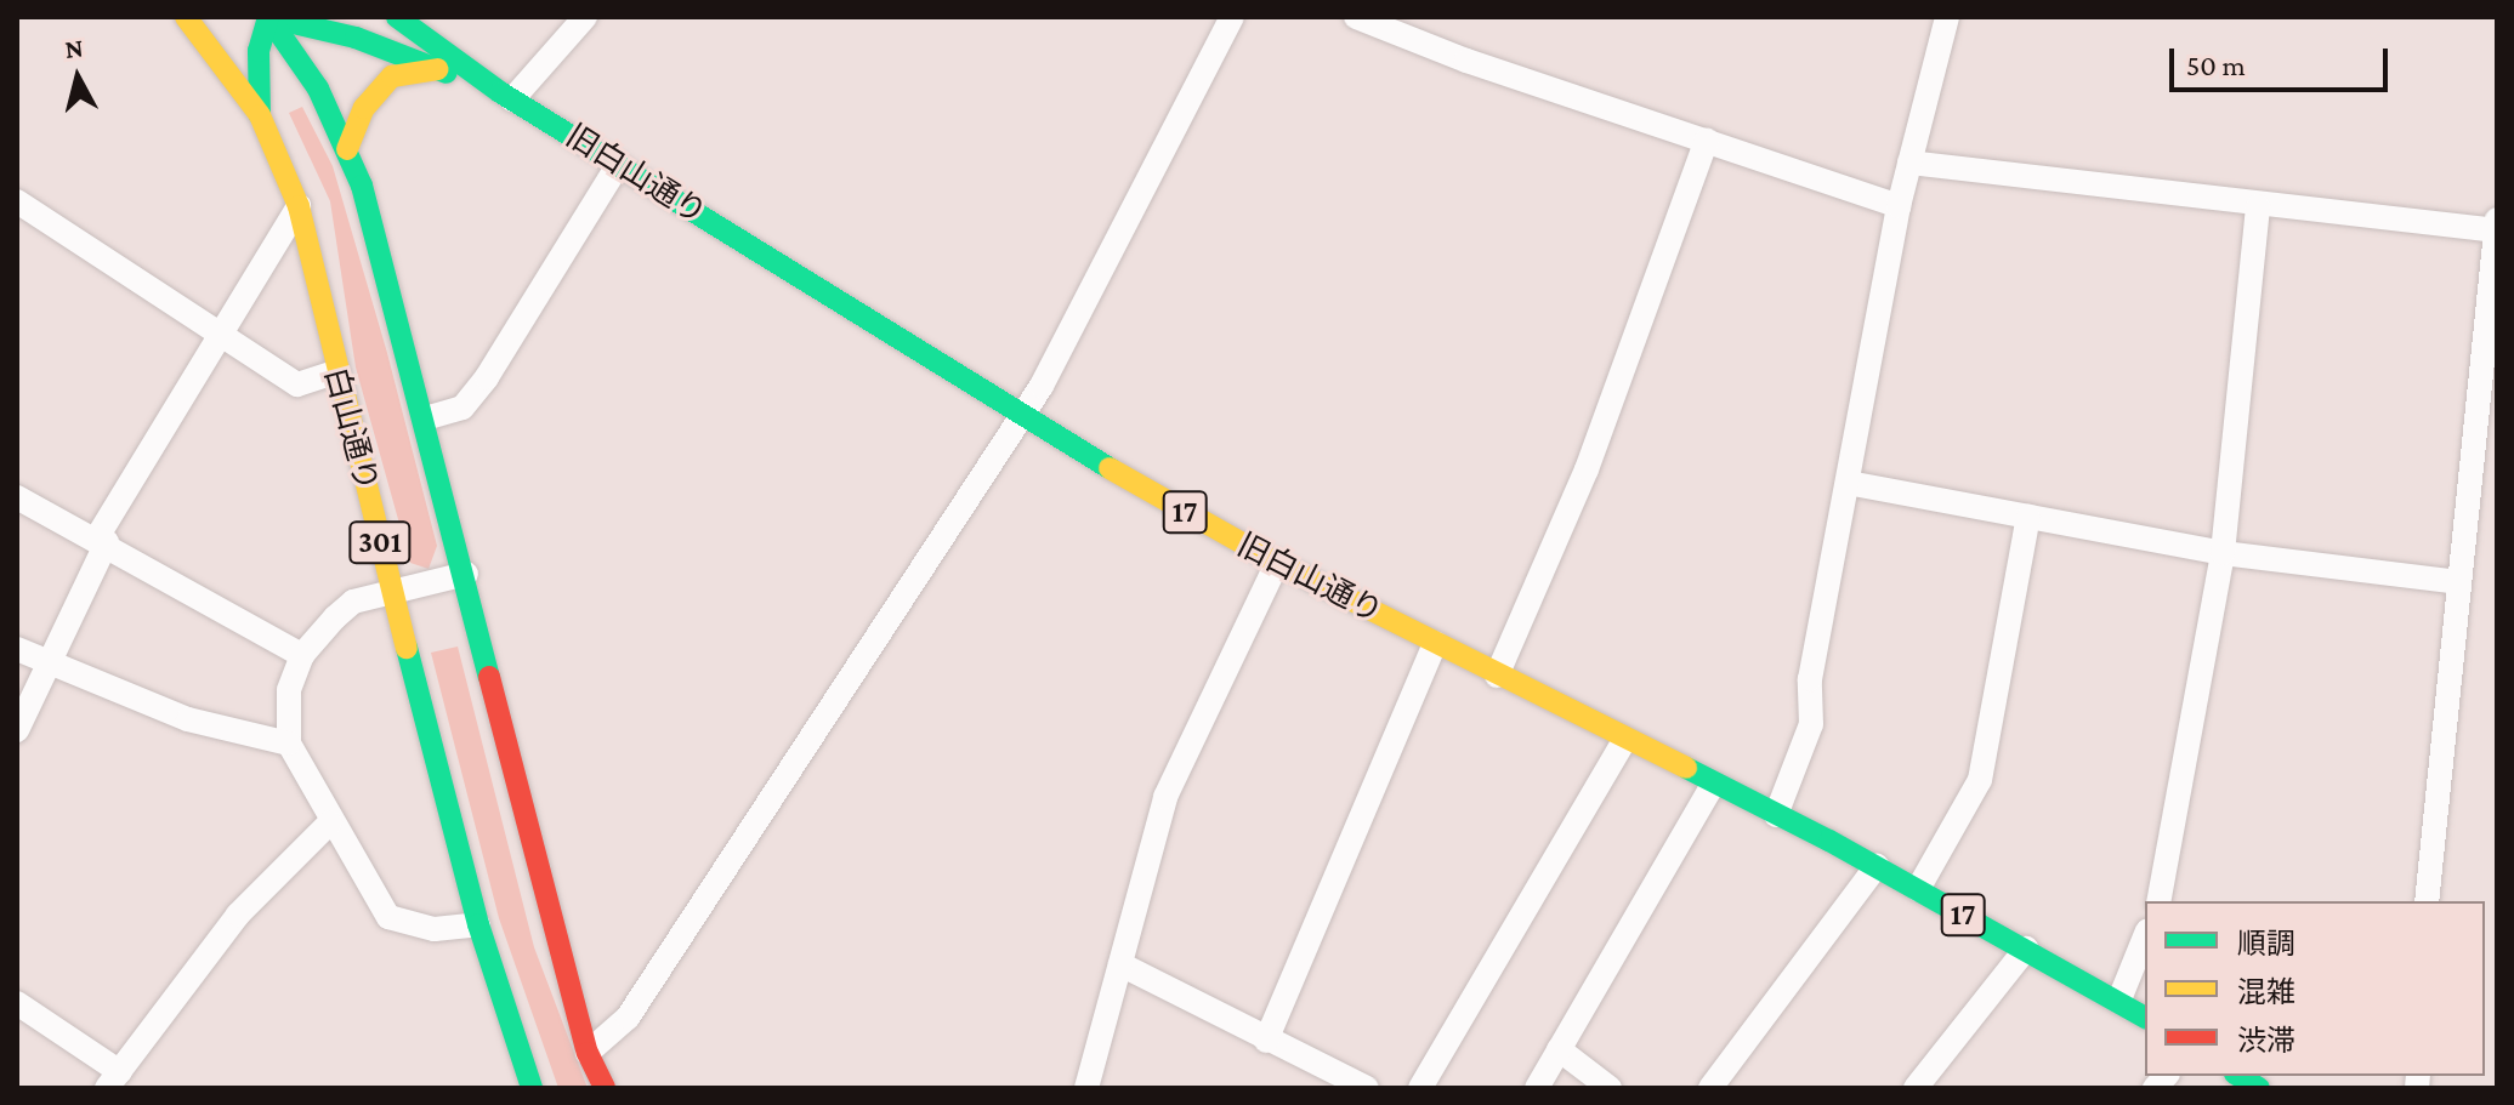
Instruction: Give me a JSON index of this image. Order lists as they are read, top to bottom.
{
  "streets": {
    "main road": [
      "旧白山通り",
      "白山通り",
      "17",
      "301"
    ]
  },
  "crossings": [
    ["旧白山通り", "17"],
    ["17", "301"]
  ],
  "legend": ["順調", "混雑", "渋滞"],
  "scale_bar": "50 m",
  "north": "top"
}
